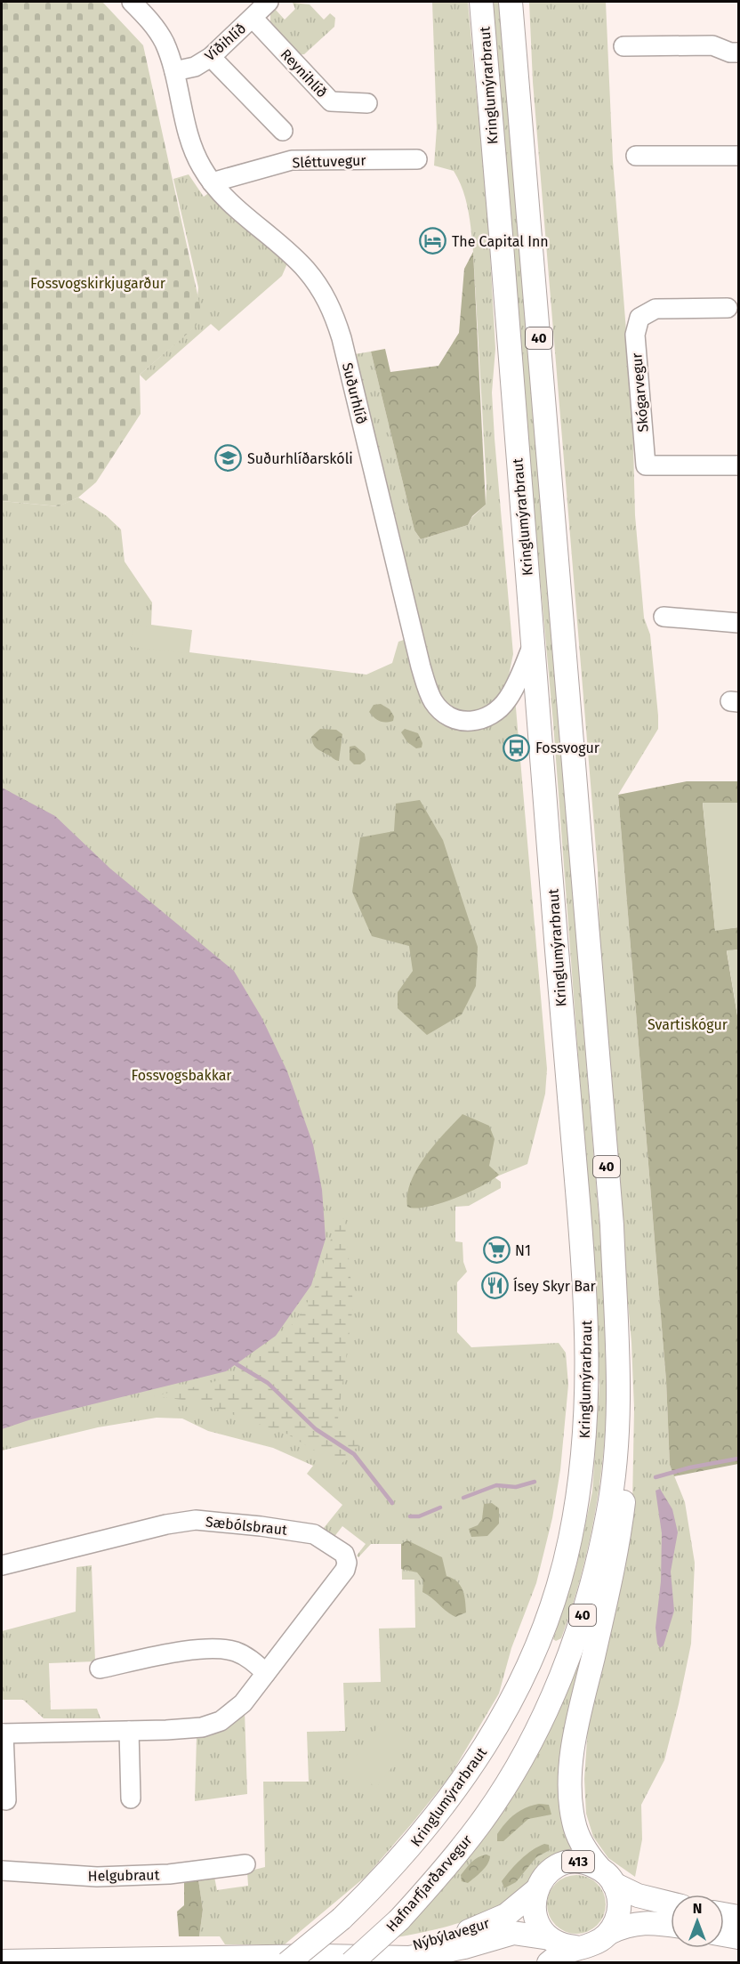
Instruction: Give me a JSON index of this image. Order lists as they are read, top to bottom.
{
  "streets": {
    "main road": [
      "Kringlumýrarbraut",
      "40",
      "413",
      "Hafnarfjarðarvegur",
      "Nýbýlavegur"
    ],
    "street": [
      "Víðihlíð",
      "Reynihlíð",
      "Sléttuvegur",
      "Skógarvegur",
      "Suðurhlíð",
      "Sæbólsbraut",
      "Helgubraut"
    ]
  },
  "crossings": [
    ["Víðihlíð", "Reynihlíð"],
    ["Víðihlíð", "Suðurhlíð"],
    ["Kringlumýrarbraut", "Suðurhlíð"],
    ["Kringlumýrarbraut", "Hafnarfjarðarvegur"],
    ["Sléttuvegur", "Suðurhlíð"],
    ["413", "Nýbýlavegur"]
  ],
  "parks": ["Fossvogskirkjugarður", "Svartiskógur", "Fossvogsbakkar"],
  "places": {
    "hotel": ["The Capital Inn"],
    "school or university": ["Suðurhlíðarskóli"],
    "bus stop": ["Fossvogur"],
    "supermarket": ["N1"],
    "restaurant": ["Ísey Skyr Bar"]
  },
  "north": "top"
}
